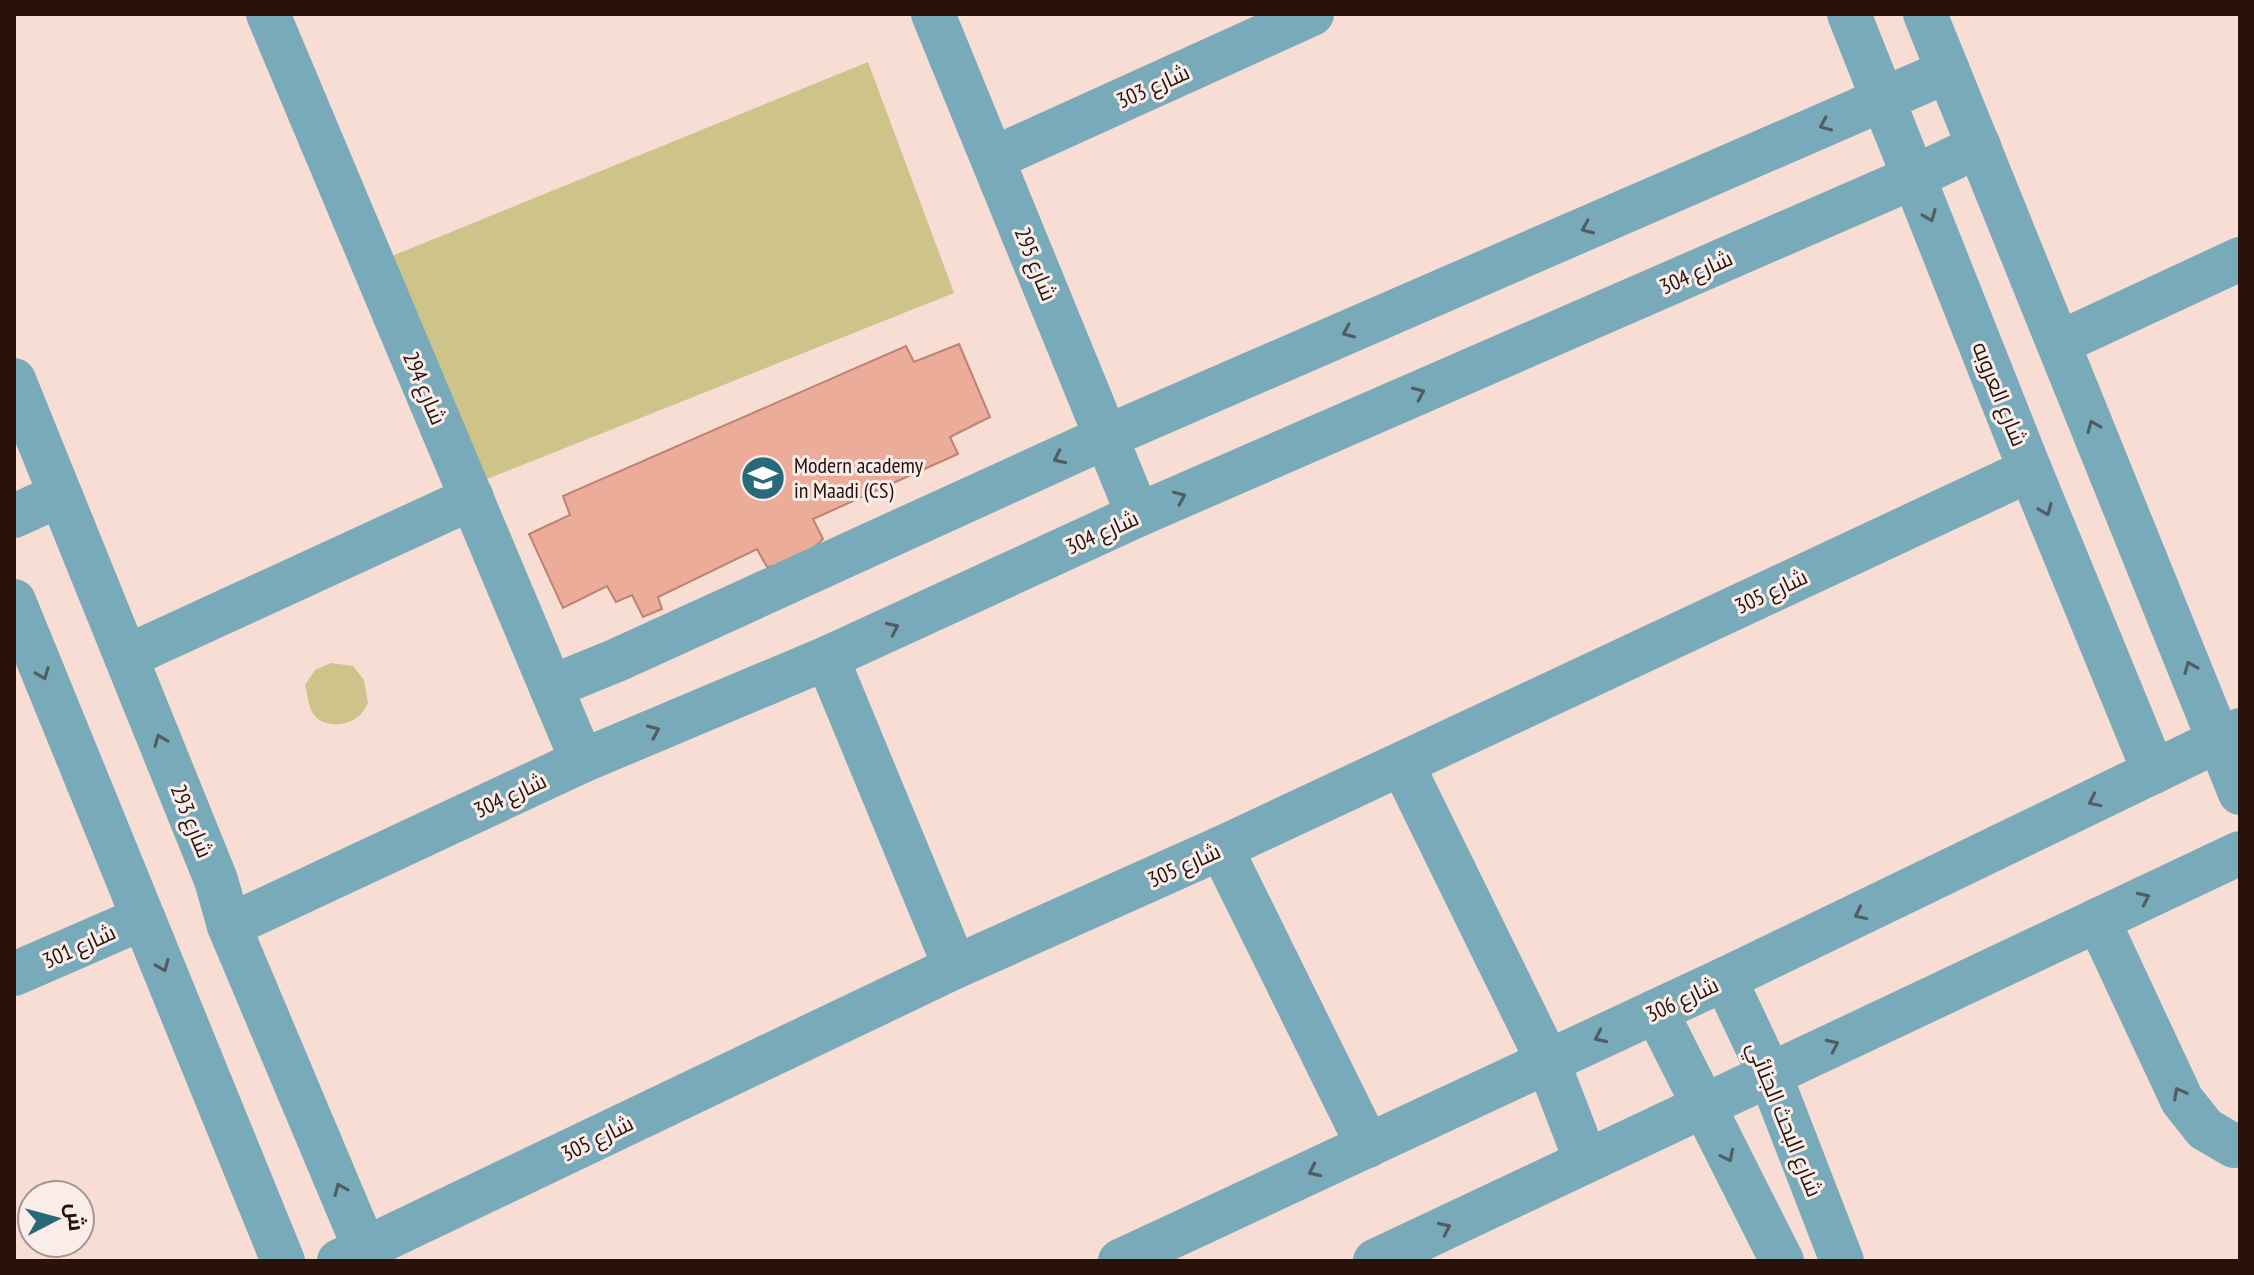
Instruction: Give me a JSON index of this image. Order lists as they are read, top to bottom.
{
  "streets": {
    "street": [
      "شارع 303",
      "شارع 295",
      "شارع 304",
      "شارع 294",
      "شارع العروبه",
      "شارع 305",
      "شارع 293",
      "شارع 301",
      "شارع 306",
      "شارع البحث الجنائي"
    ]
  },
  "crossings": [
    ["شارع 303", "شارع 295"],
    ["شارع 295", "شارع 304"],
    ["شارع 304", "شارع 294"],
    ["شارع 304", "شارع العروبه"],
    ["شارع 304", "شارع 293"],
    ["شارع العروبه", "شارع 305"],
    ["شارع العروبه", "شارع 306"],
    ["شارع 305", "شارع 293"],
    ["شارع 306", "شارع البحث الجنائي"]
  ],
  "places": {
    "school or university": ["Modern academy in Maadi (CS)"]
  },
  "north": "right"
}
